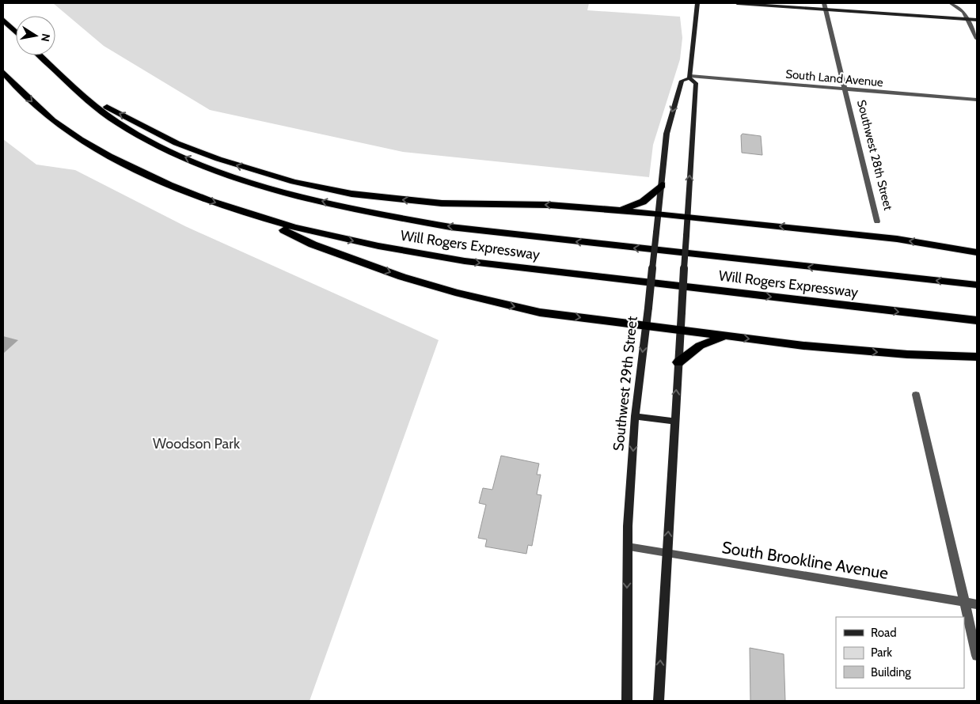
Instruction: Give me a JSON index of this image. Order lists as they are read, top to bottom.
{
  "streets": {
    "highway": ["Will Rogers Expressway"],
    "main road": ["Southwest 29th Street"],
    "street": ["South Land Avenue", "Southwest 28th Street", "South Brookline Avenue"]
  },
  "crossings": [
    ["South Land Avenue", "Southwest 28th Street"],
    ["South Land Avenue", "Southwest 29th Street"],
    ["Southwest 29th Street", "South Brookline Avenue"]
  ],
  "parks": ["Woodson Park"],
  "legend": ["Road", "Park", "Building"],
  "north": "right"
}
